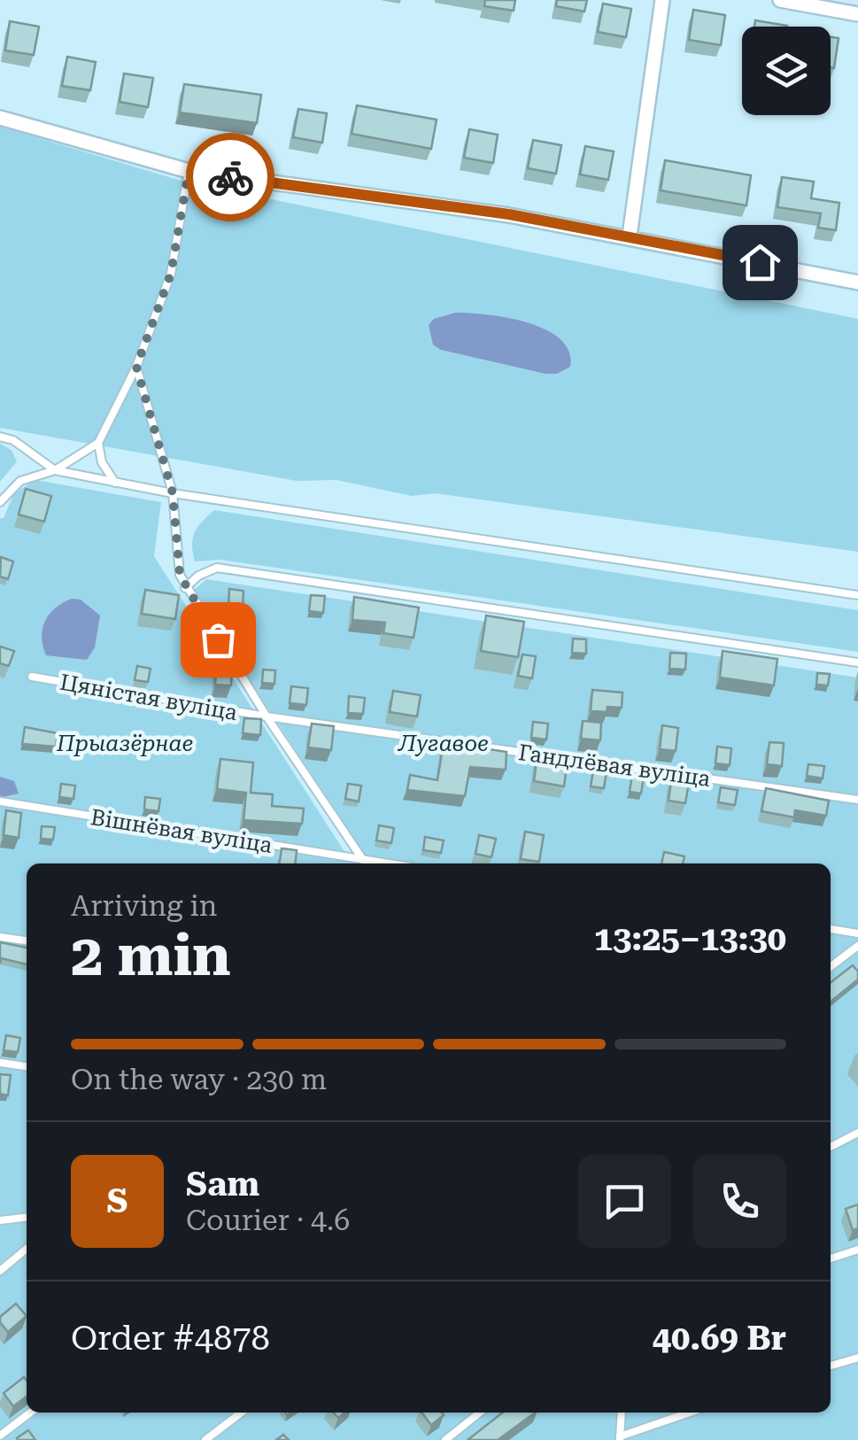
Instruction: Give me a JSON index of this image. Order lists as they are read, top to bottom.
{
  "streets": {
    "lane": ["Цяністая вуліца", "Гандлёвая вуліца", "Вішнёвая вуліца"]
  },
  "crossings": [
    ["Цяністая вуліца", "Гандлёвая вуліца"]
  ],
  "parks": ["Прыазёрнае", "Лугавое"],
  "page": {
    "heading": ["2 min", "Arriving in", "13:25–13:30"],
    "panel": [
      "Sam",
      "Courier · 4.6",
      "Order #4878",
      "40.69 Br"
    ],
    "bar": "On the way · 230 m",
    "round": "S"
  }
}
